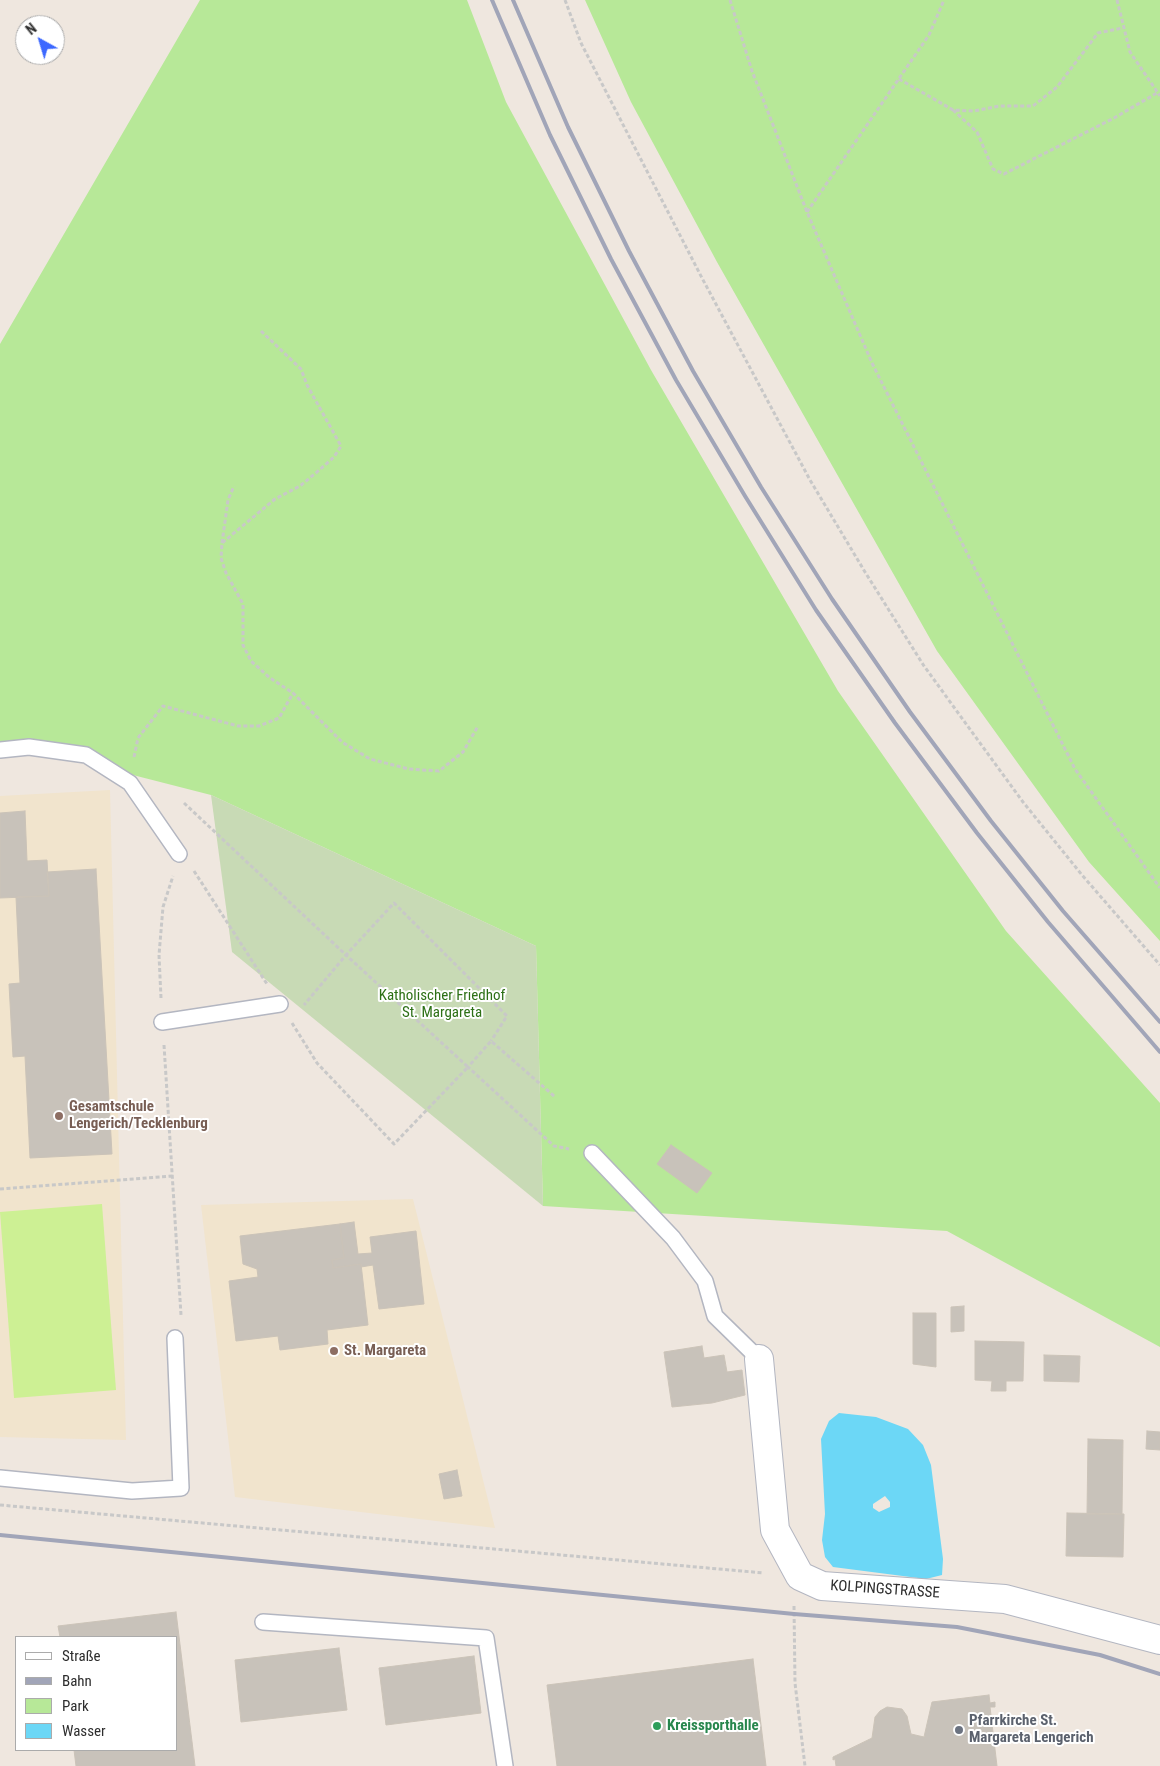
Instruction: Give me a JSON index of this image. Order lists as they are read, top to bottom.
{
  "streets": {
    "street": ["KOLPINGSTRASSE"]
  },
  "parks": ["Katholischer Friedhof St. Margareta"],
  "places": [
    "Gesamtschule Lengerich/Tecklenburg",
    "St. Margareta",
    "Kreissporthalle",
    "Pfarrkirche St. Margareta Lengerich"
  ],
  "legend": [
    "Straße",
    "Bahn",
    "Park",
    "Wasser"
  ],
  "north": "top left"
}
